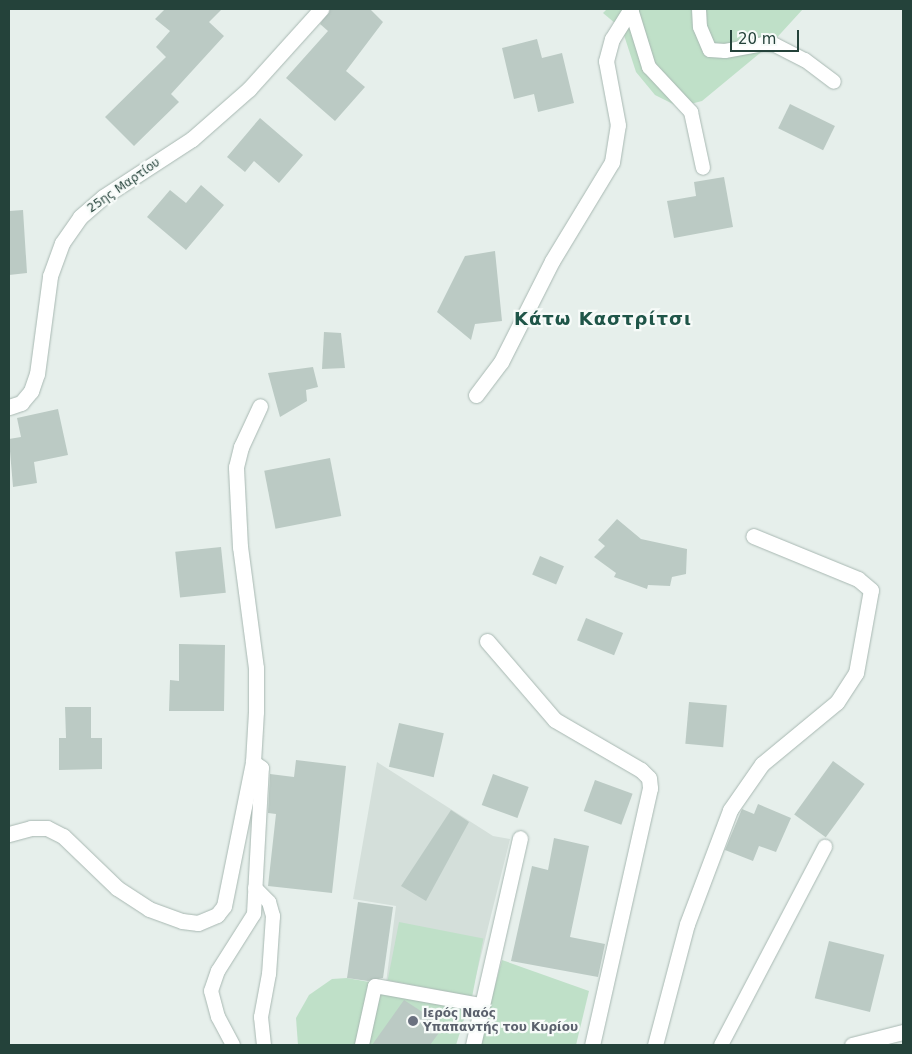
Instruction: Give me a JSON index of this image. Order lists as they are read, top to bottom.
{
  "streets": {
    "street": ["25ης Μαρτίου"]
  },
  "districts": ["Κάτω Καστρίτσι"],
  "places": ["Ιερός Ναός Υπαπαντής του Κυρίου"],
  "scale_bar": "20 m"
}
